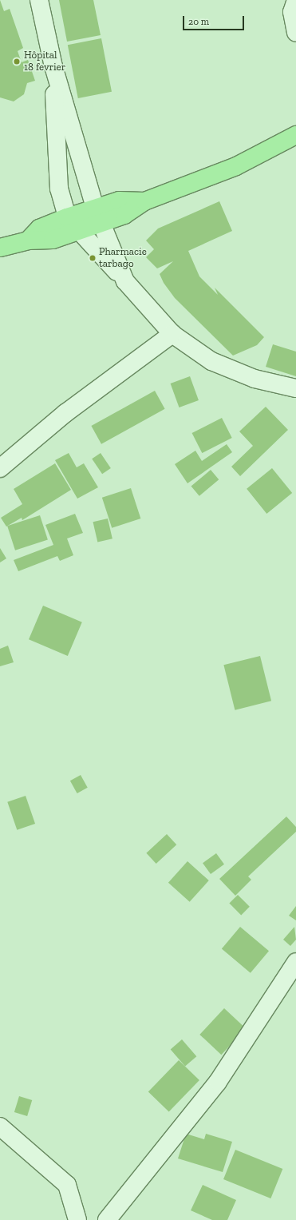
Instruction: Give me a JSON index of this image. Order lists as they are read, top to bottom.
{
  "places": ["Hôpital 18 fevrier", "Pharmacie tarbago"],
  "scale_bar": "20 m"
}
